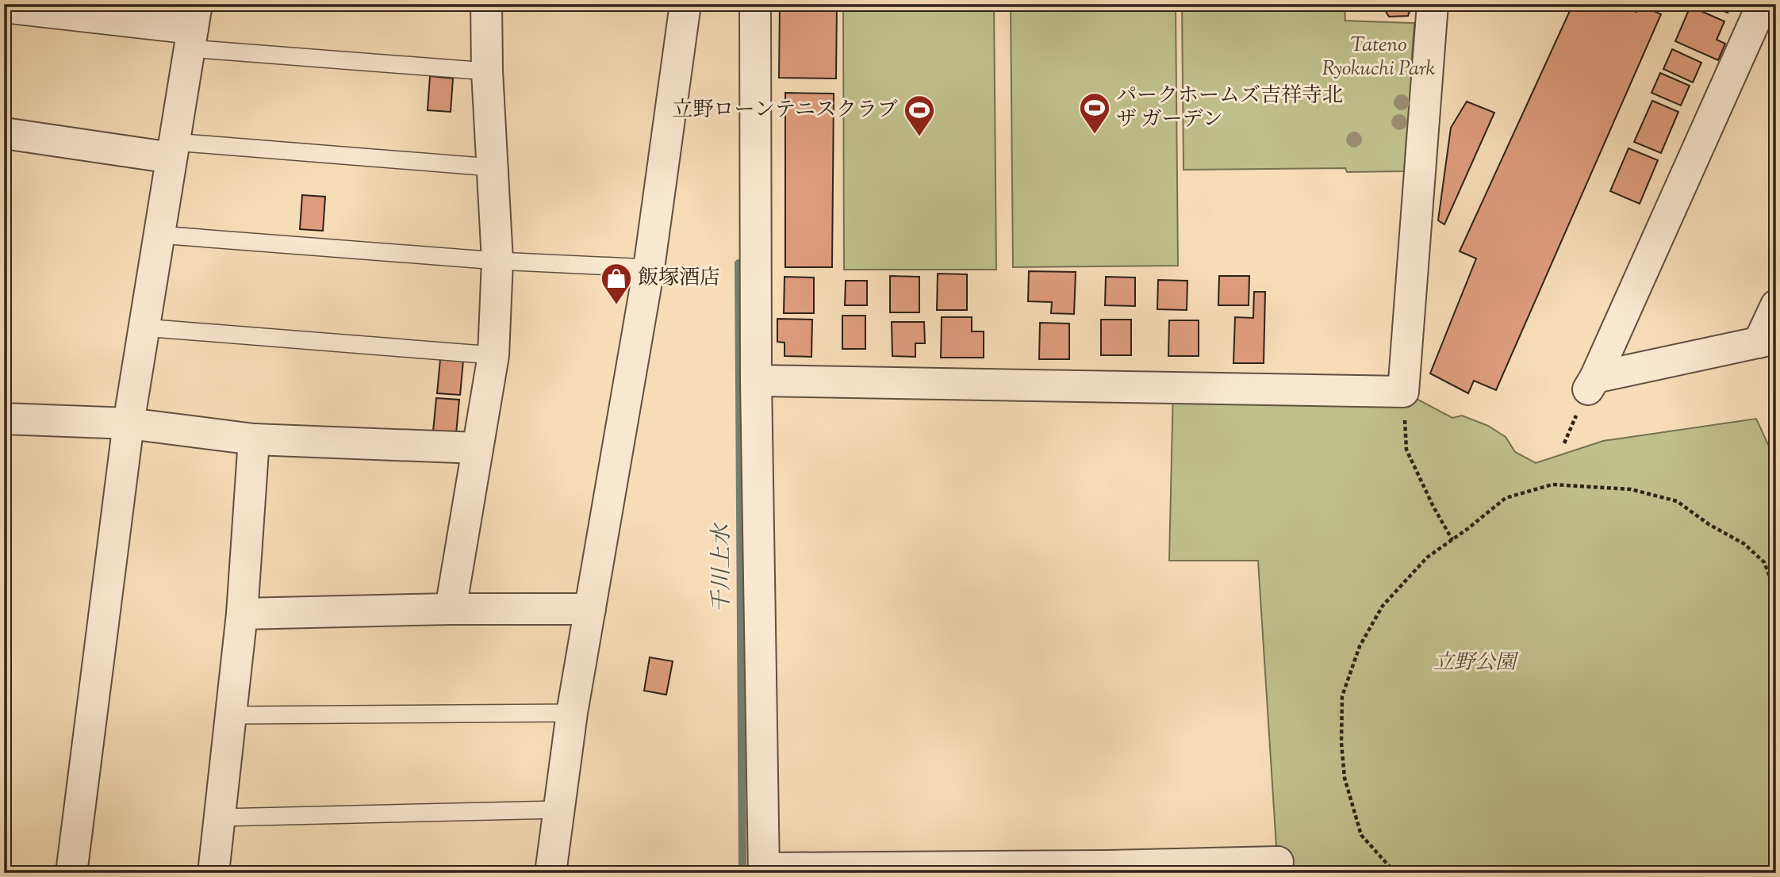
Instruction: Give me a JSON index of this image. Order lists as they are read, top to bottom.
{
  "water": ["千川上水"],
  "parks": ["Tateno Ryokuchi Park", "立野公園"],
  "places": {
    "sports": ["パークホームズ吉祥寺北 ザ ガーデン", "立野ローンテニスクラブ"],
    "shop": ["飯塚酒店"]
  }
}
